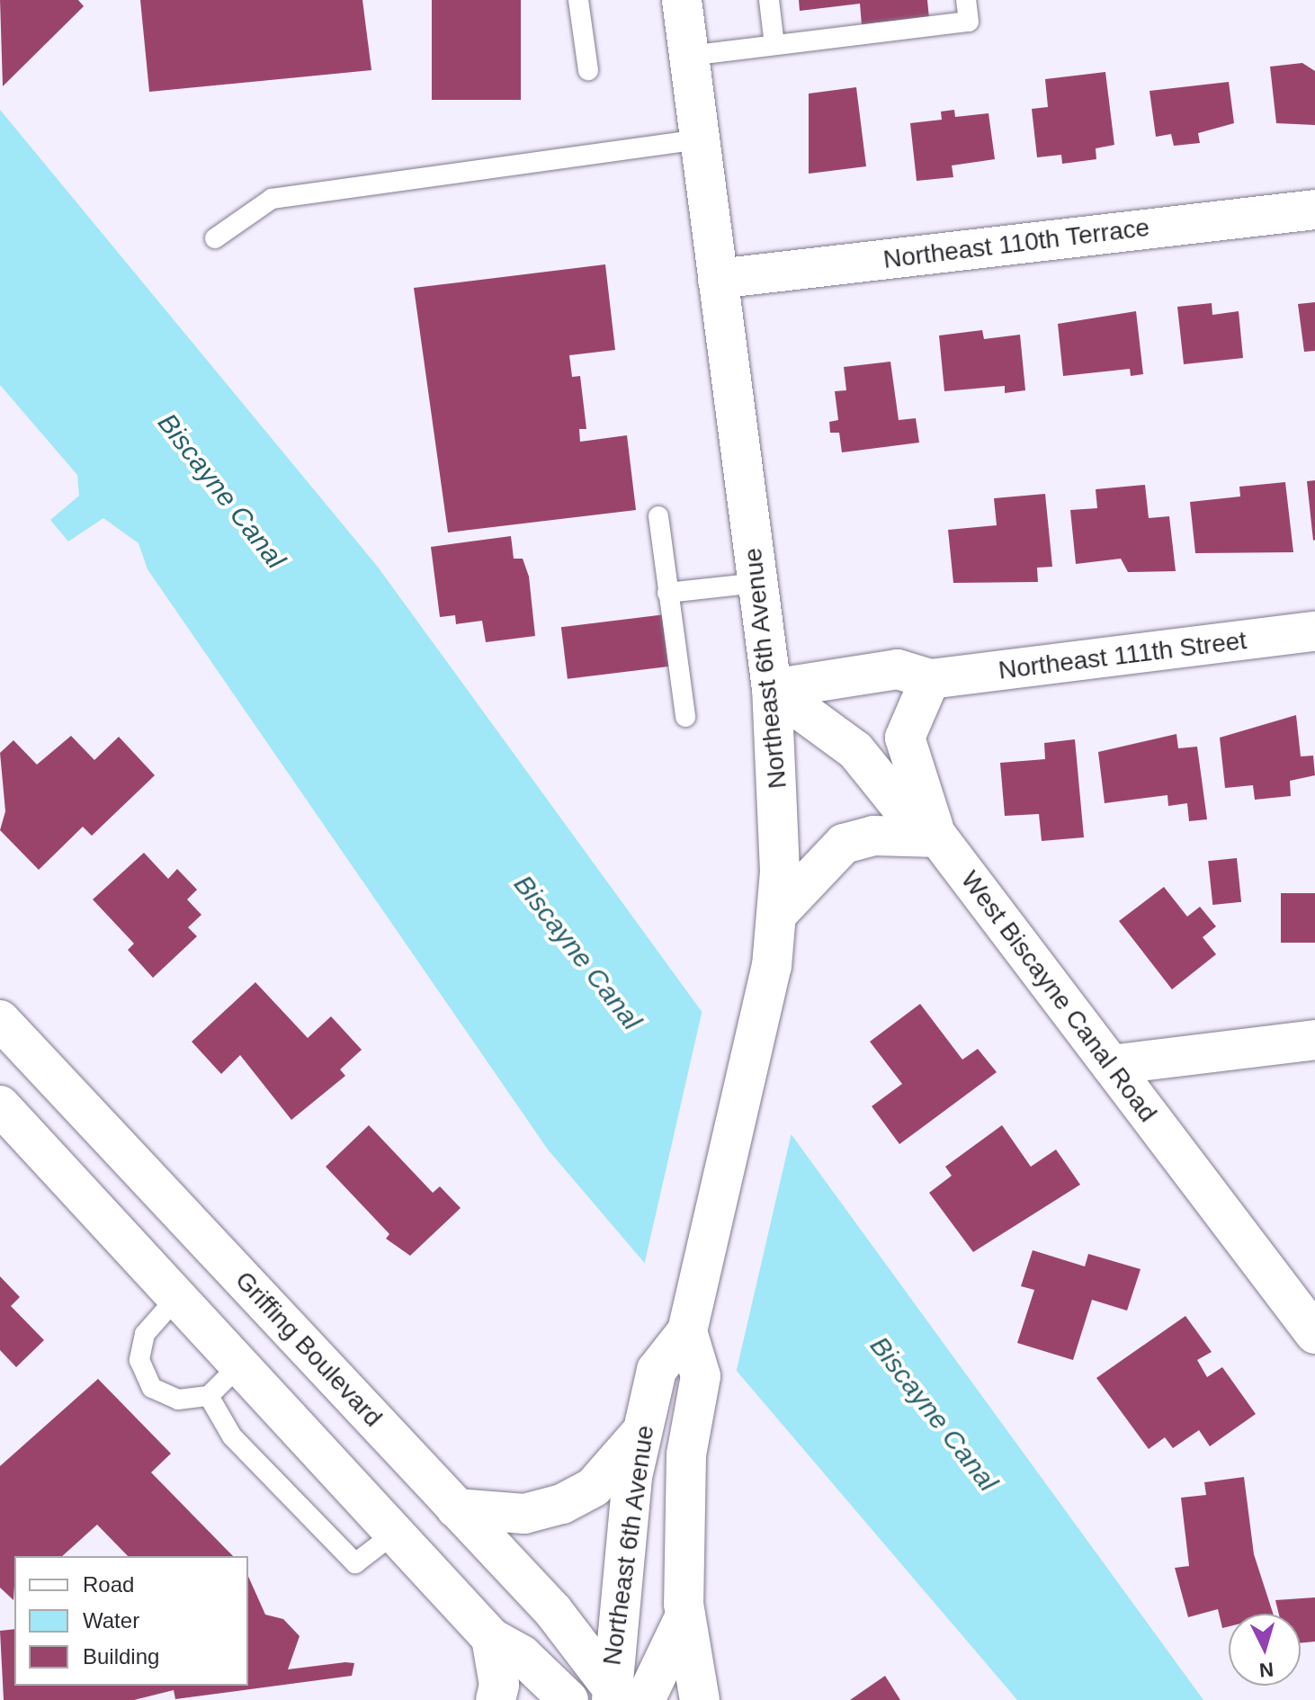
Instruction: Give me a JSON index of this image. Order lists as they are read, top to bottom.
{
  "streets": {
    "street": [
      "Northeast 110th Terrace",
      "Northeast 111th Street",
      "Northeast 6th Avenue",
      "West Biscayne Canal Road",
      "Griffing Boulevard"
    ]
  },
  "crossings": [
    ["Northeast 110th Terrace", "Northeast 6th Avenue"],
    ["Northeast 6th Avenue", "West Biscayne Canal Road"],
    ["Northeast 6th Avenue", "Griffing Boulevard"]
  ],
  "water": ["Biscayne Canal"],
  "legend": ["Road", "Water", "Building"],
  "north": "bottom"
}
